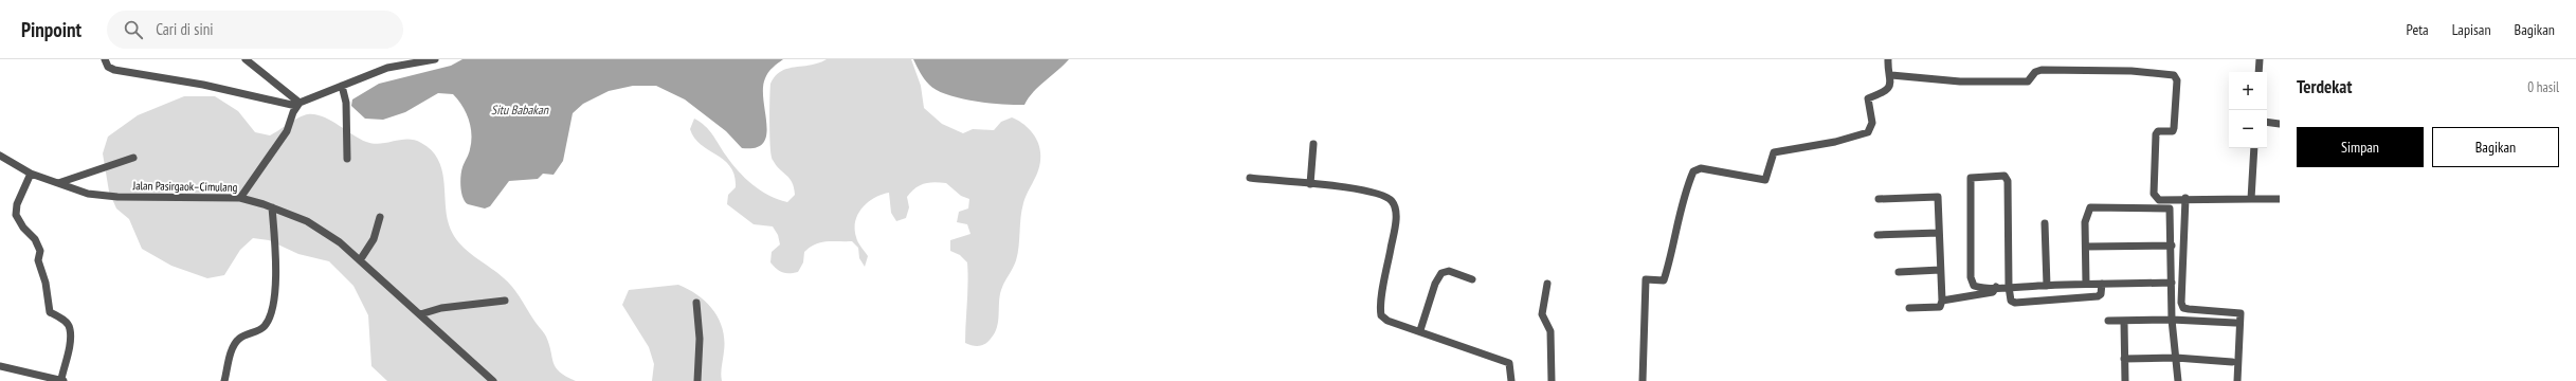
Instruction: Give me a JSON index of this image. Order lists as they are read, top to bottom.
{
  "streets": {
    "street": ["Jalan Pasirgaok–Cimulang"]
  },
  "water": ["Situ Babakan"],
  "page": {
    "header": "Pinpoint",
    "search": "Cari di sini",
    "nav": ["Peta", "Lapisan", "Bagikan"],
    "heading": ["Terdekat", "0 hasil"],
    "map_buttons": ["+", "−"],
    "buttons": ["Simpan", "Bagikan"]
  }
}
